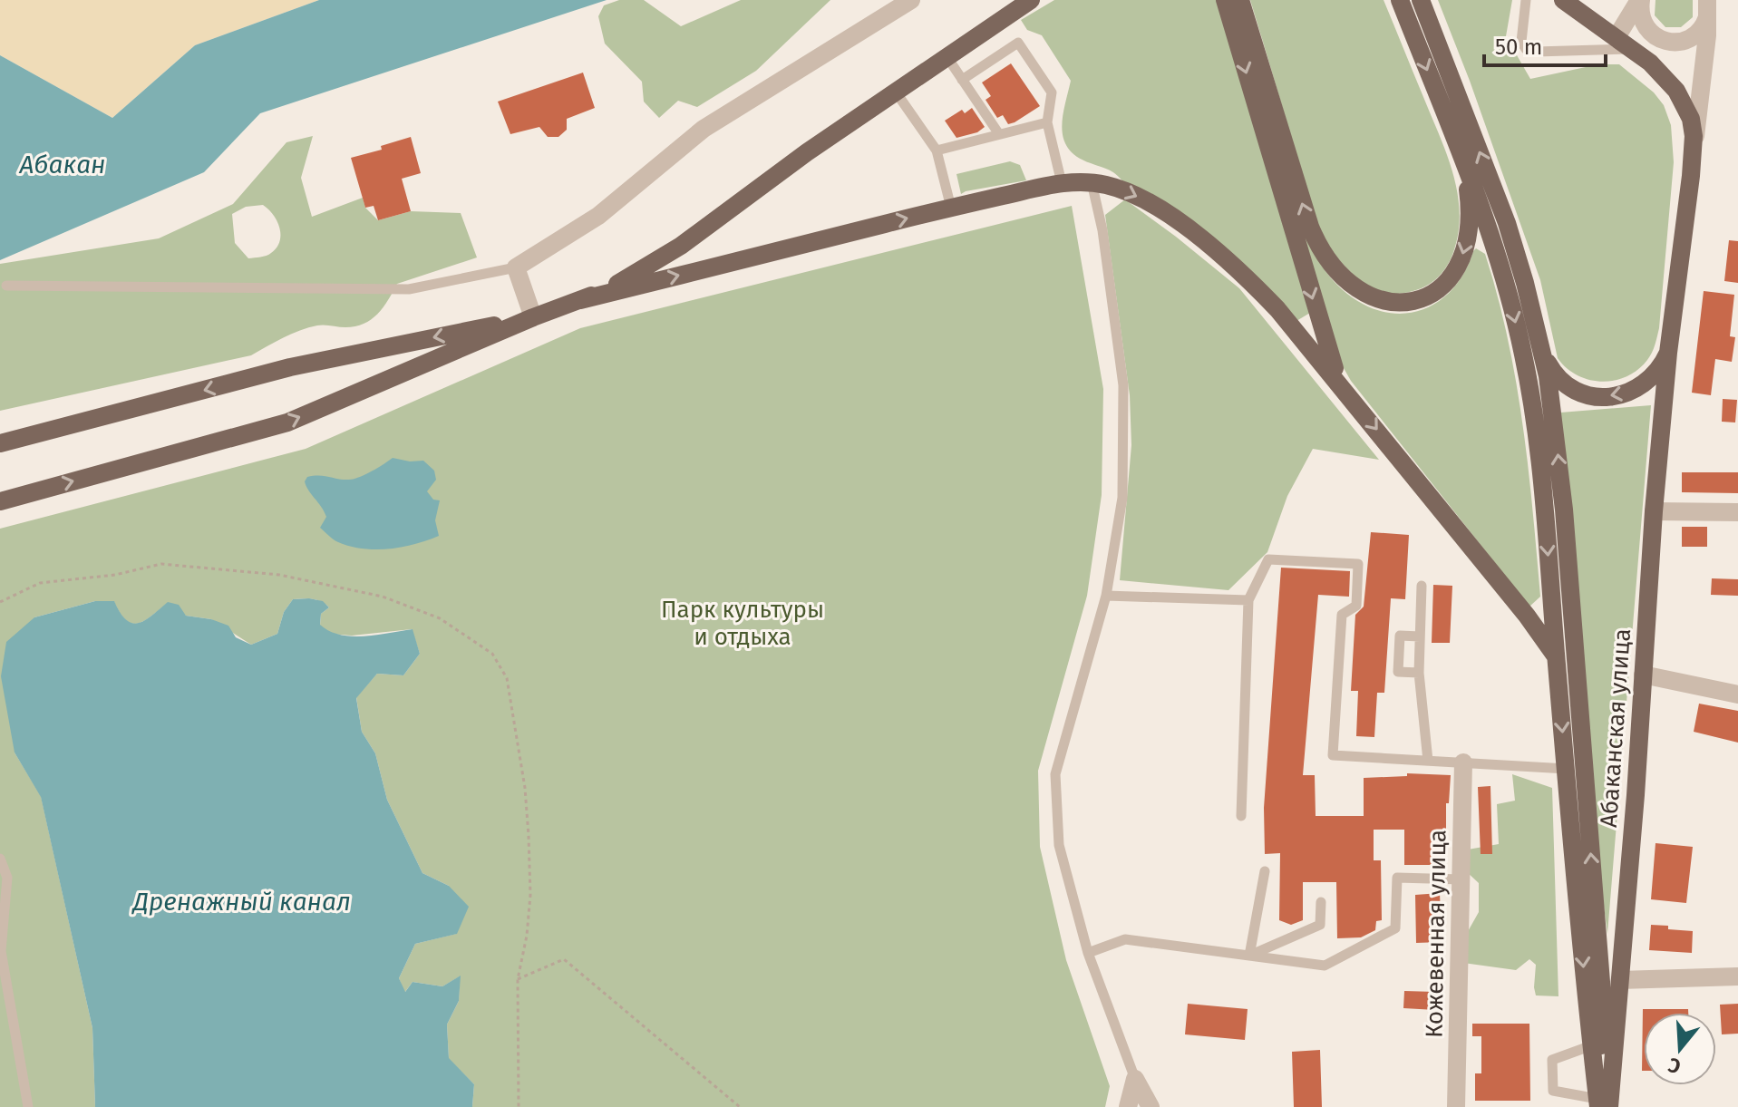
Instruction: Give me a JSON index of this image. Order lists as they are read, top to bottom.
{
  "streets": {
    "main road": ["Абаканская улица"],
    "street": ["Кожевенная улица"]
  },
  "water": ["Абакан", "Дренажный канал"],
  "parks": ["Парк культуры и отдыха"],
  "scale_bar": "50 m",
  "north": "bottom"
}
